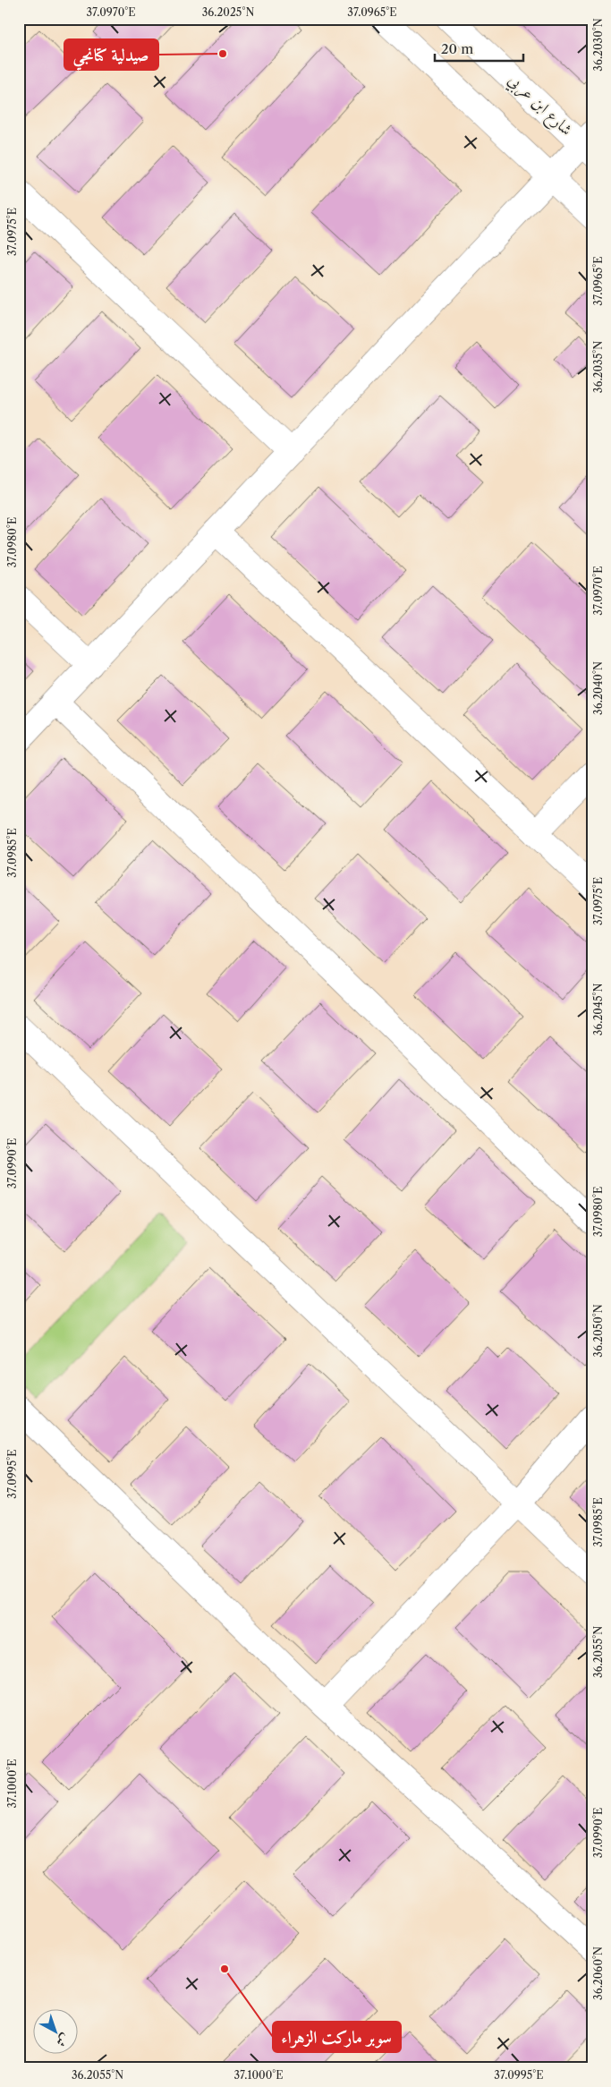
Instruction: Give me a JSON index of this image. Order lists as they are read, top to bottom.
{
  "streets": {
    "street": ["شارع ابن عربي"]
  },
  "places": ["صيدلية كتانجي", "سوبر ماركت الزهراء"],
  "scale_bar": "20 m",
  "north": "bottom right",
  "coordinates": [
    "37.0970°E",
    "36.2025°N",
    "37.0965°E",
    "36.2030°N",
    "37.0975°E",
    "36.2035°N",
    "37.0980°E",
    "36.2040°N",
    "37.0985°E",
    "36.2045°N",
    "37.0990°E",
    "36.2050°N",
    "37.0995°E",
    "36.2055°N",
    "37.1000°E",
    "36.2060°N"
  ]
}
